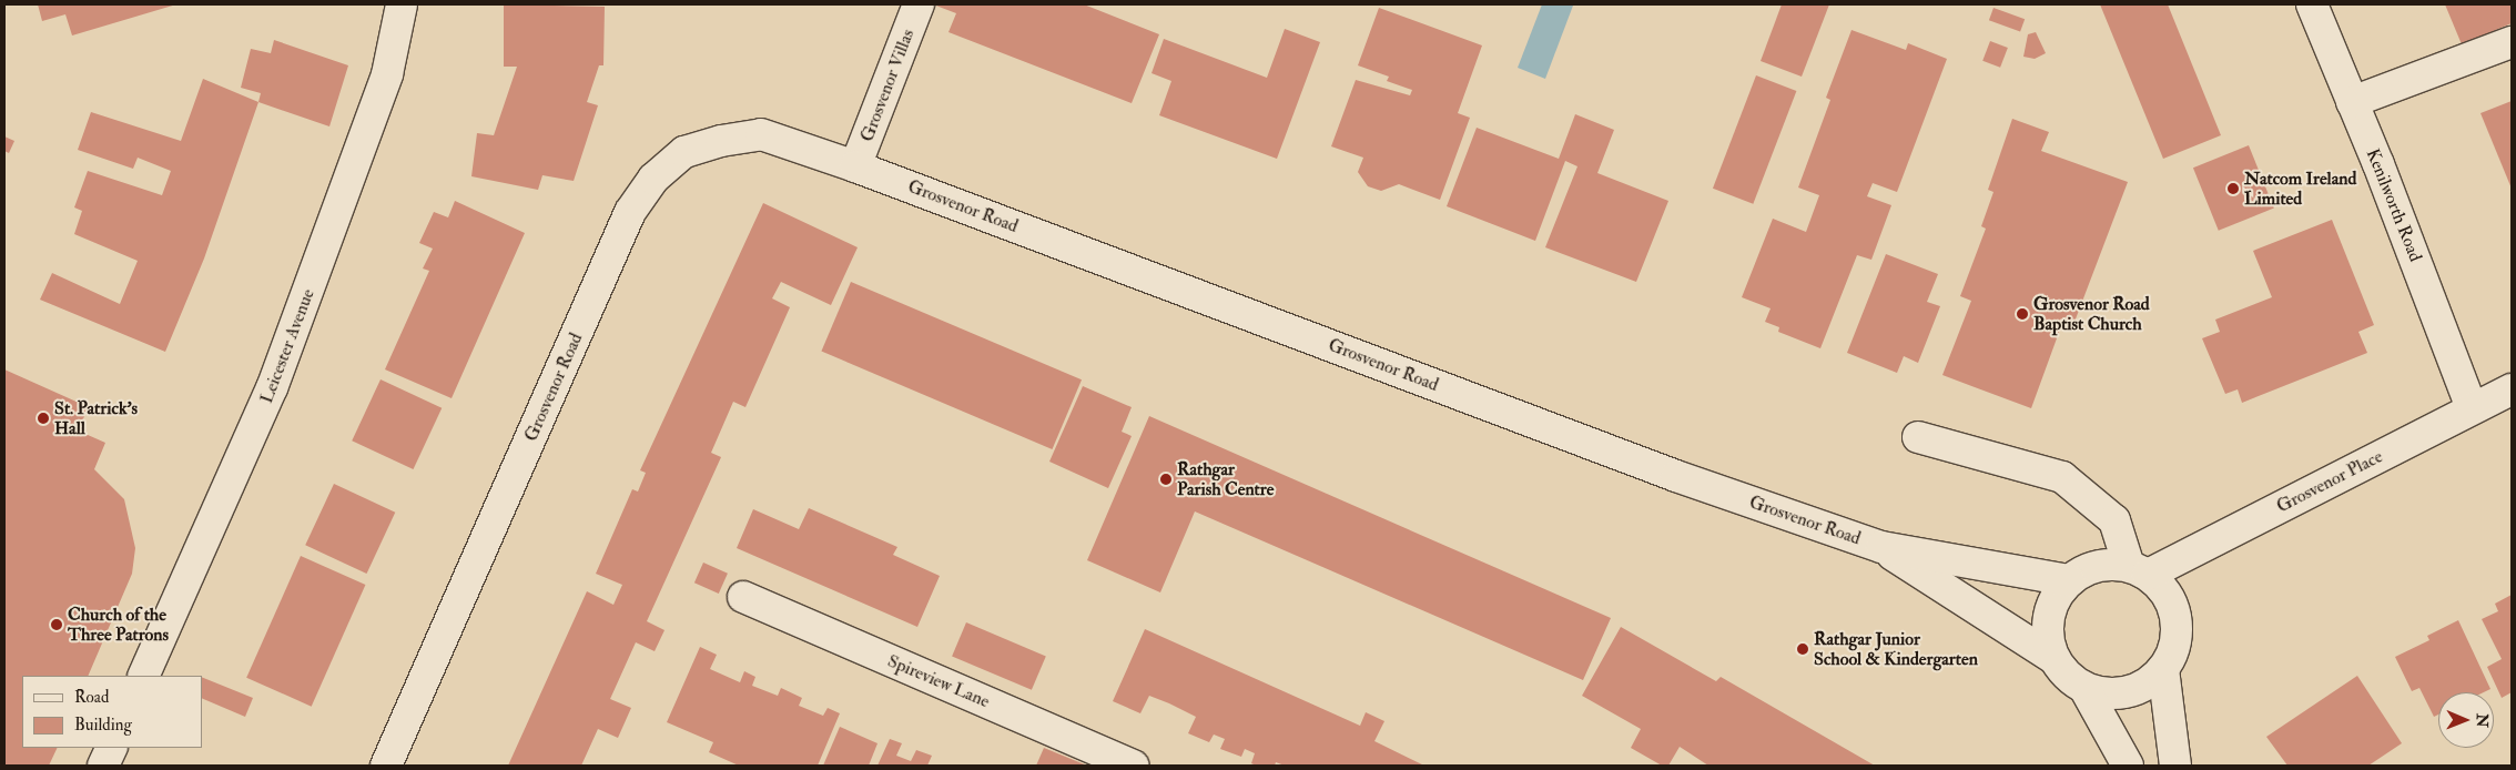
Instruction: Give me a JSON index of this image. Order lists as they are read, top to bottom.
{
  "streets": {
    "street": [
      "Grosvenor Villas",
      "Kenilworth Road",
      "Grosvenor Road",
      "Leicester Avenue",
      "Grosvenor Place",
      "Spireview Lane"
    ]
  },
  "crossings": [
    ["Grosvenor Villas", "Grosvenor Road"],
    ["Kenilworth Road", "Grosvenor Place"],
    ["Grosvenor Road", "Grosvenor Place"]
  ],
  "places": [
    "Natcom Ireland Limited",
    "Grosvenor Road Baptist Church",
    "St. Patrick's Hall",
    "Rathgar Parish Centre",
    "Church of the Three Patrons",
    "Rathgar Junior School & Kindergarten"
  ],
  "legend": ["Road", "Building"],
  "north": "right"
}
